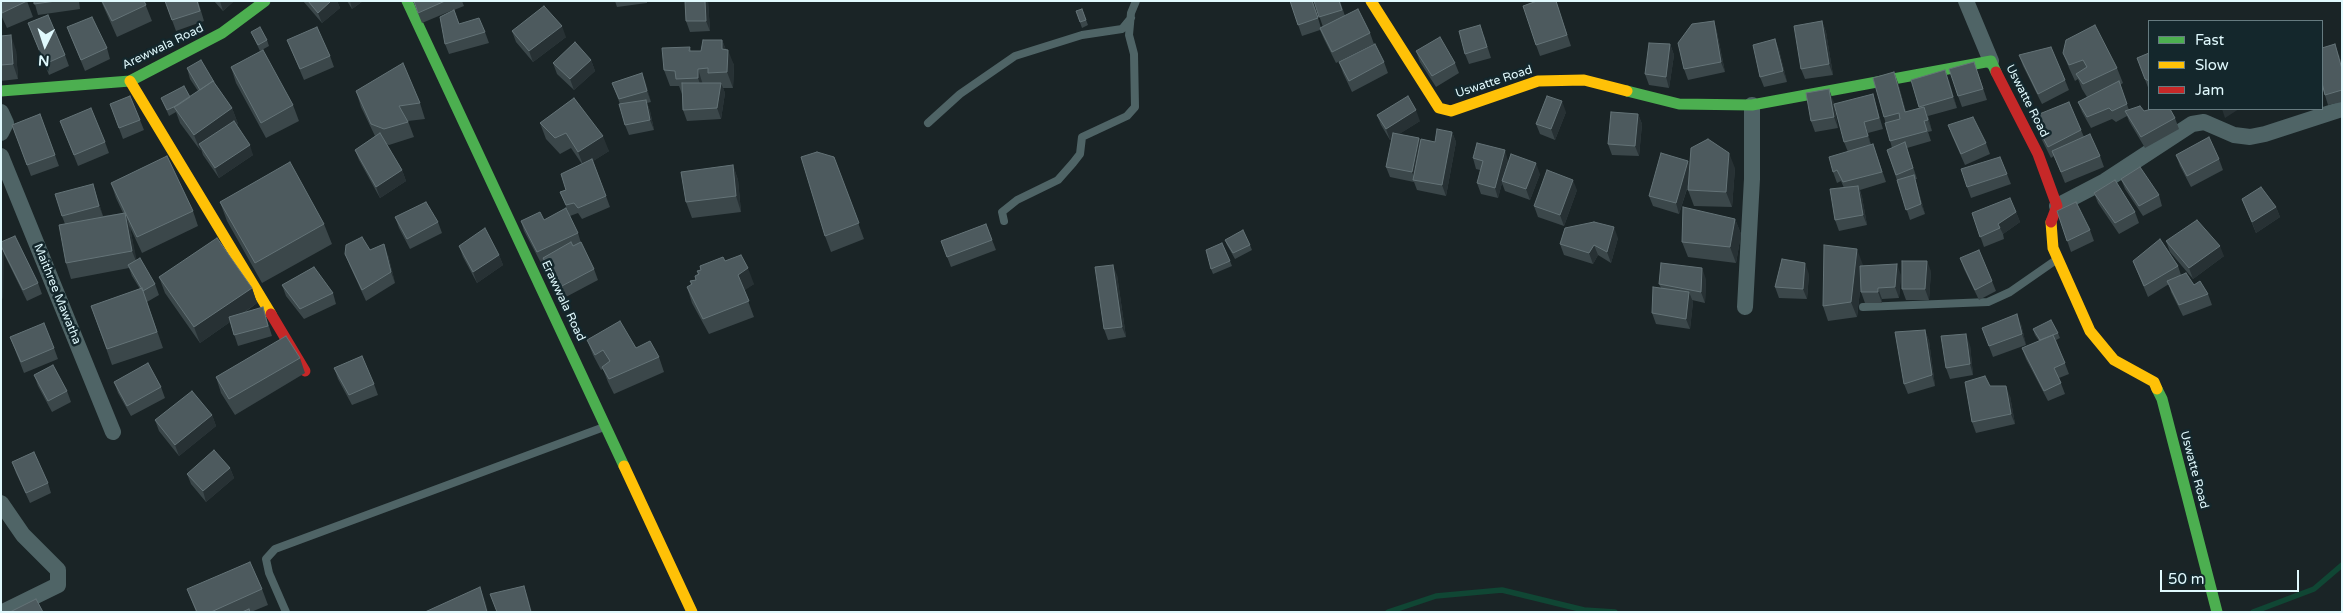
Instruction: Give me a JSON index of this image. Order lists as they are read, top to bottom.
{
  "streets": {
    "street": [
      "Arewwala Road",
      "Uswatte Road",
      "Maithree Mawatha",
      "Erawwala Road"
    ]
  },
  "legend": ["Fast", "Slow", "Jam"],
  "scale_bar": "50 m",
  "north": "bottom"
}
